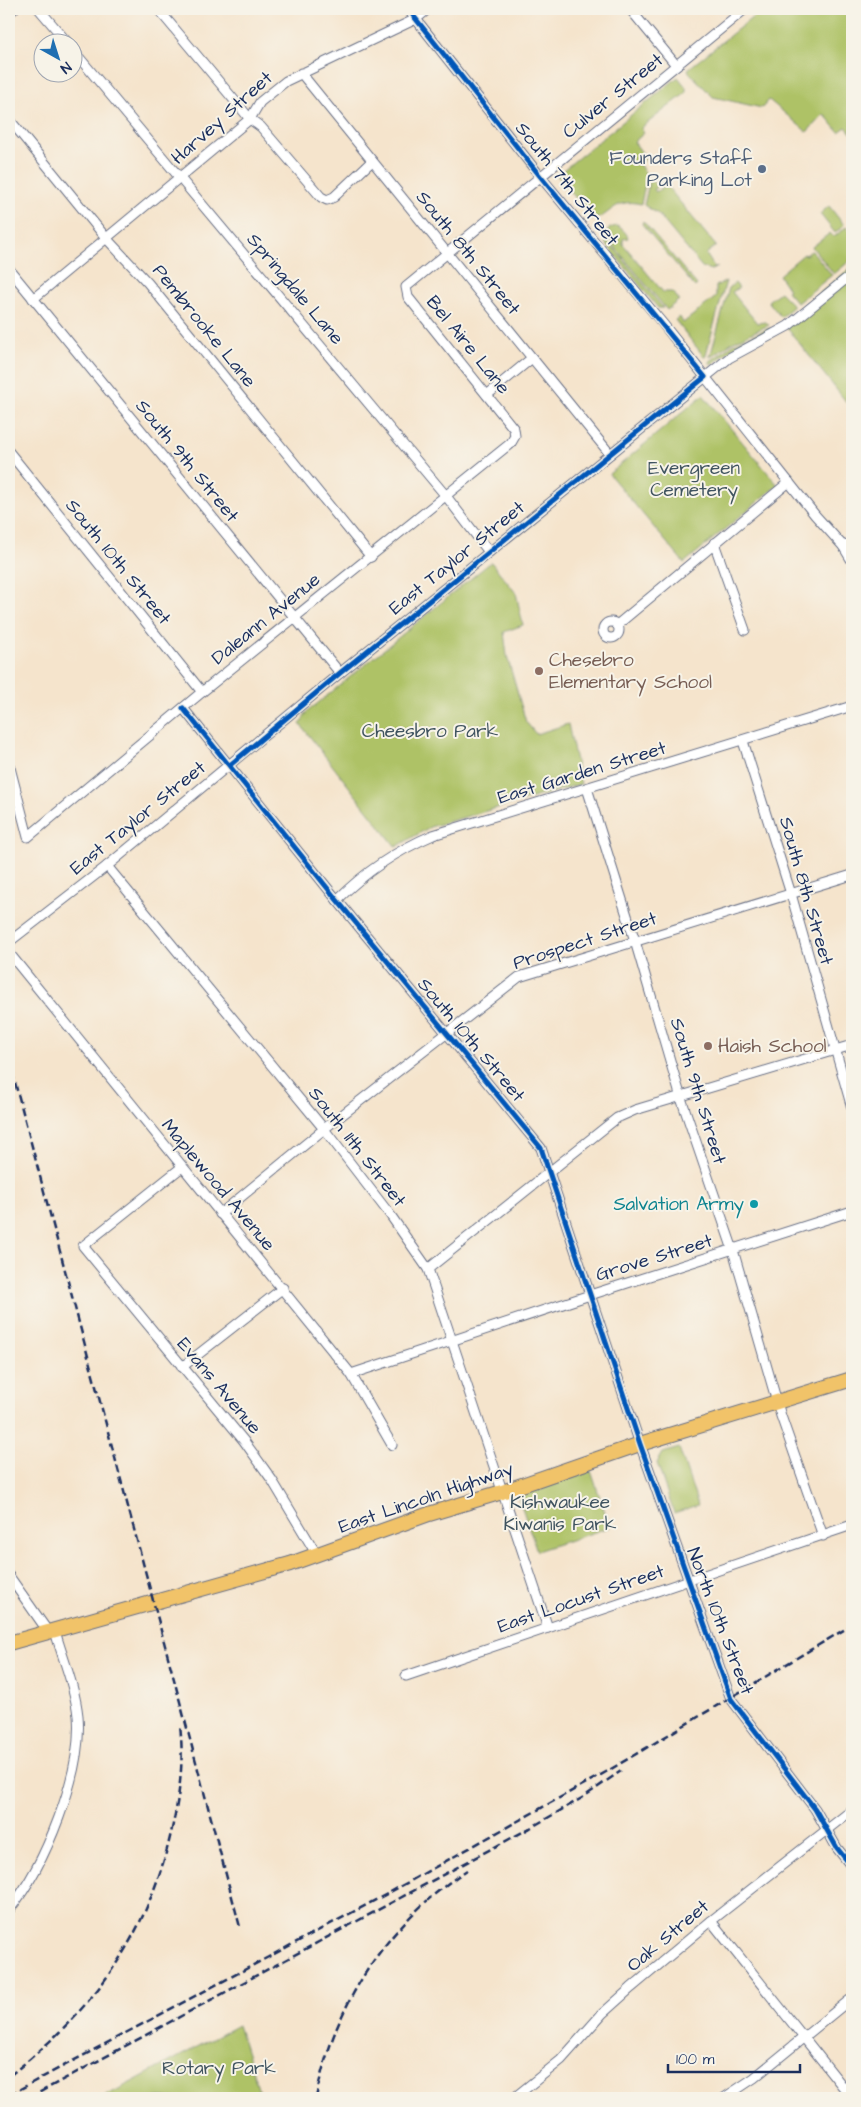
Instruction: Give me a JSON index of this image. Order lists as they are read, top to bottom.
{
  "streets": {
    "main road": ["East Lincoln Highway"],
    "street": [
      "Culver Street",
      "Harvey Street",
      "South 7th Street",
      "South 8th Street",
      "Springdale Lane",
      "Pembrooke Lane",
      "Bel Aire Lane",
      "South 9th Street",
      "East Taylor Street",
      "South 10th Street",
      "Daleann Avenue",
      "East Garden Street",
      "Prospect Street",
      "South 11th Street",
      "Maplewood Avenue",
      "Grove Street",
      "Evans Avenue",
      "East Locust Street",
      "North 10th Street",
      "Oak Street"
    ]
  },
  "crossings": [
    ["Culver Street", "South 7th Street"],
    ["Culver Street", "South 8th Street"],
    ["Culver Street", "Bel Aire Lane"],
    ["Harvey Street", "South 7th Street"],
    ["Harvey Street", "South 8th Street"],
    ["Harvey Street", "Springdale Lane"],
    ["Harvey Street", "Pembrooke Lane"],
    ["Harvey Street", "South 9th Street"],
    ["South 7th Street", "East Taylor Street"],
    ["South 8th Street", "East Taylor Street"],
    ["South 8th Street", "East Garden Street"],
    ["South 8th Street", "Prospect Street"],
    ["Springdale Lane", "East Taylor Street"],
    ["Springdale Lane", "Daleann Avenue"],
    ["Pembrooke Lane", "Daleann Avenue"],
    ["Bel Aire Lane", "Daleann Avenue"],
    ["South 9th Street", "East Taylor Street"],
    ["South 9th Street", "Daleann Avenue"],
    ["South 9th Street", "East Garden Street"],
    ["South 9th Street", "Prospect Street"],
    ["South 9th Street", "Grove Street"],
    ["South 9th Street", "East Lincoln Highway"],
    ["South 9th Street", "East Locust Street"],
    ["East Taylor Street", "South 10th Street"],
    ["East Taylor Street", "South 11th Street"],
    ["South 10th Street", "Daleann Avenue"],
    ["South 10th Street", "East Garden Street"],
    ["South 10th Street", "Prospect Street"],
    ["South 10th Street", "Grove Street"],
    ["South 10th Street", "East Lincoln Highway"],
    ["South 10th Street", "North 10th Street"],
    ["Prospect Street", "South 11th Street"],
    ["Prospect Street", "Maplewood Avenue"],
    ["South 11th Street", "Grove Street"],
    ["South 11th Street", "East Lincoln Highway"],
    ["South 11th Street", "East Locust Street"],
    ["Maplewood Avenue", "Grove Street"],
    ["Maplewood Avenue", "Evans Avenue"],
    ["Evans Avenue", "East Lincoln Highway"],
    ["East Lincoln Highway", "North 10th Street"],
    ["East Locust Street", "North 10th Street"],
    ["North 10th Street", "Oak Street"]
  ],
  "parks": [
    "Evergreen Cemetery",
    "Cheesbro Park",
    "Kishwaukee Kiwanis Park",
    "Rotary Park"
  ],
  "places": [
    "Founders Staff Parking Lot",
    "Chesebro Elementary School",
    "Haish School",
    "Salvation Army"
  ],
  "scale_bar": "100 m",
  "north": "bottom right"
}
